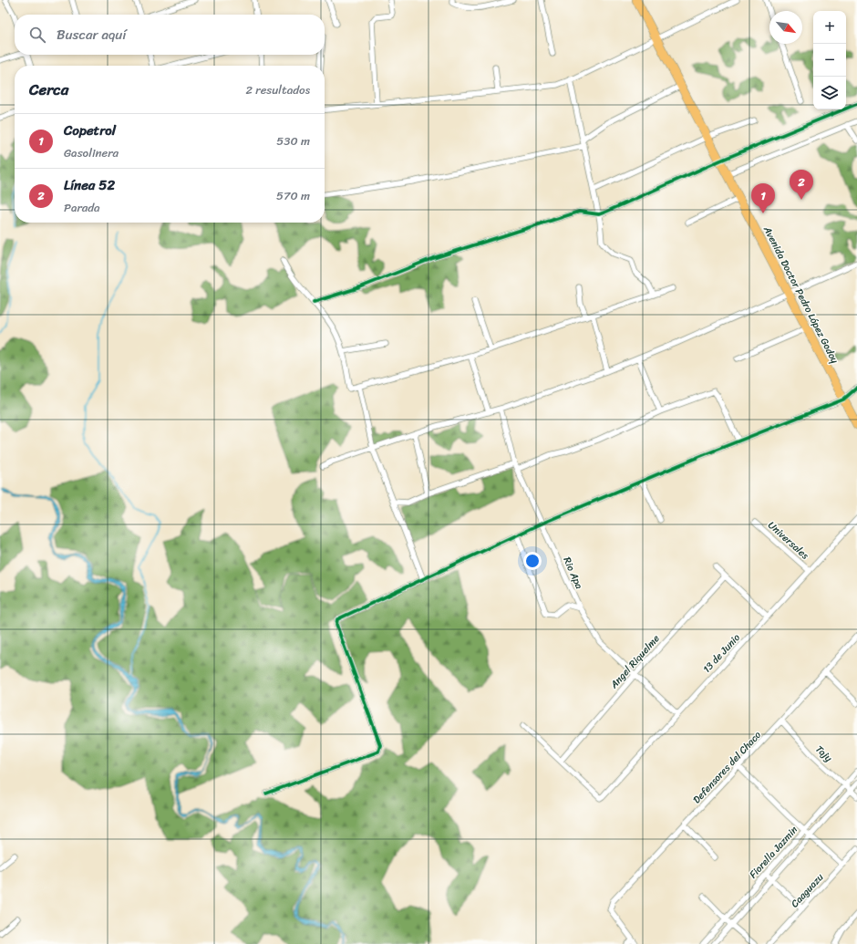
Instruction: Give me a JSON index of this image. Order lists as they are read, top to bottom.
{
  "streets": {
    "main road": ["Avenida Doctor Pedro López Godoy"],
    "street": [
      "Universales",
      "Rio Apa",
      "13 de Junio",
      "Angel Riquelme",
      "Tajy",
      "Defensores del Chaco",
      "Fiorella Jazmin",
      "Caaguazu"
    ]
  },
  "crossings": [
    ["Universales", "13 de Junio"],
    ["Rio Apa", "13 de Junio"],
    ["Rio Apa", "Angel Riquelme"],
    ["13 de Junio", "Angel Riquelme"],
    ["Tajy", "Defensores del Chaco"],
    ["Tajy", "Fiorella Jazmin"]
  ],
  "north": "bottom right",
  "page": {
    "map_buttons": ["+", "−"],
    "search": "Buscar aquí",
    "heading": ["Cerca", "2 resultados"],
    "list": [
      {
        "mark": "1",
        "name": "Copetrol",
        "note": "Gasolinera",
        "value": "530 m"
      },
      {
        "mark": "2",
        "name": "Línea 52",
        "note": "Parada",
        "value": "570 m"
      }
    ],
    "pins": ["2", "1"]
  }
}
